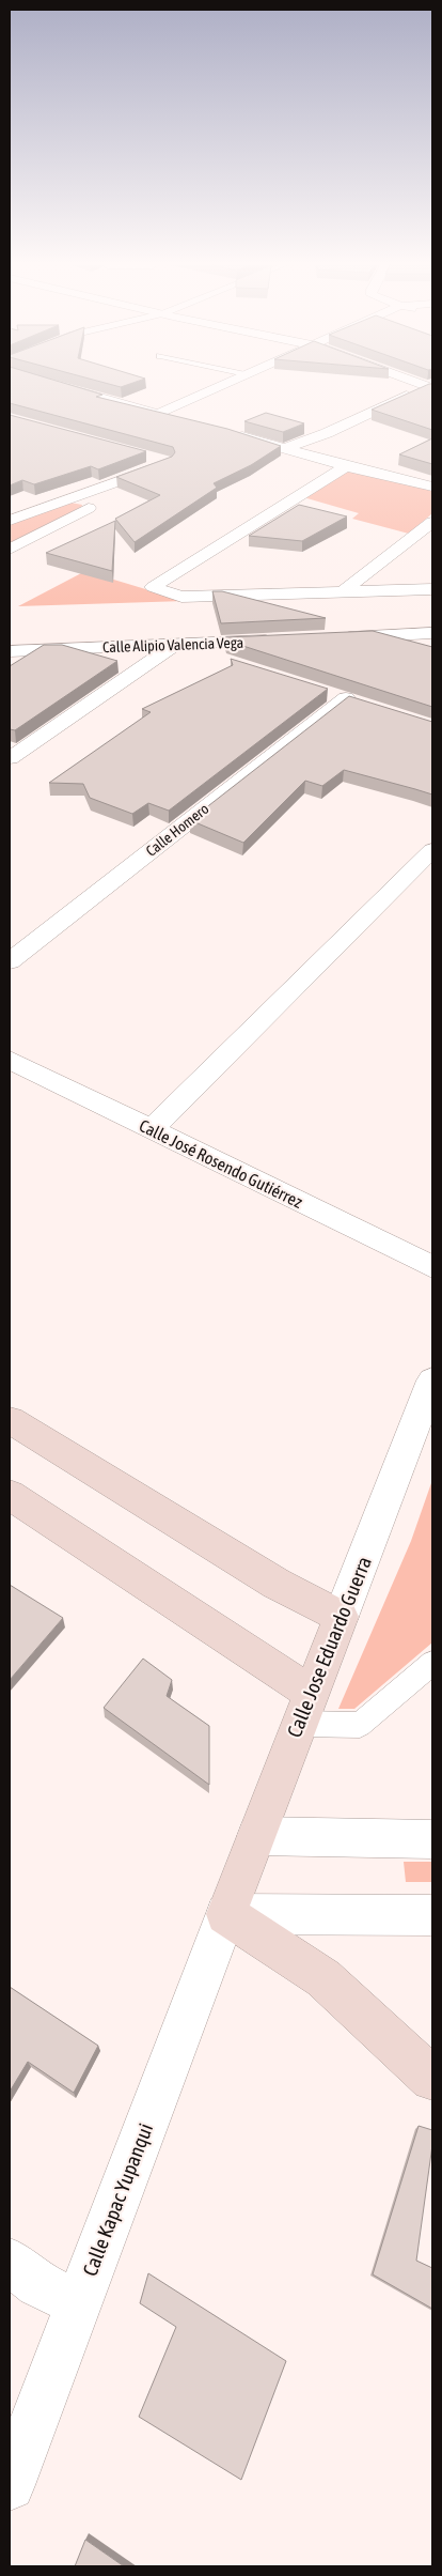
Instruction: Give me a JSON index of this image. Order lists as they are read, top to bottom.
{
  "streets": {
    "main road": ["Calle Jose Eduardo Guerra"],
    "street": [
      "Calle Alipio Valencia Vega",
      "Calle Homero",
      "Calle José Rosendo Gutiérrez",
      "Calle Kapac Yupanqui"
    ]
  },
  "crossings": [
    ["Calle Jose Eduardo Guerra", "Calle Kapac Yupanqui"]
  ]
}
